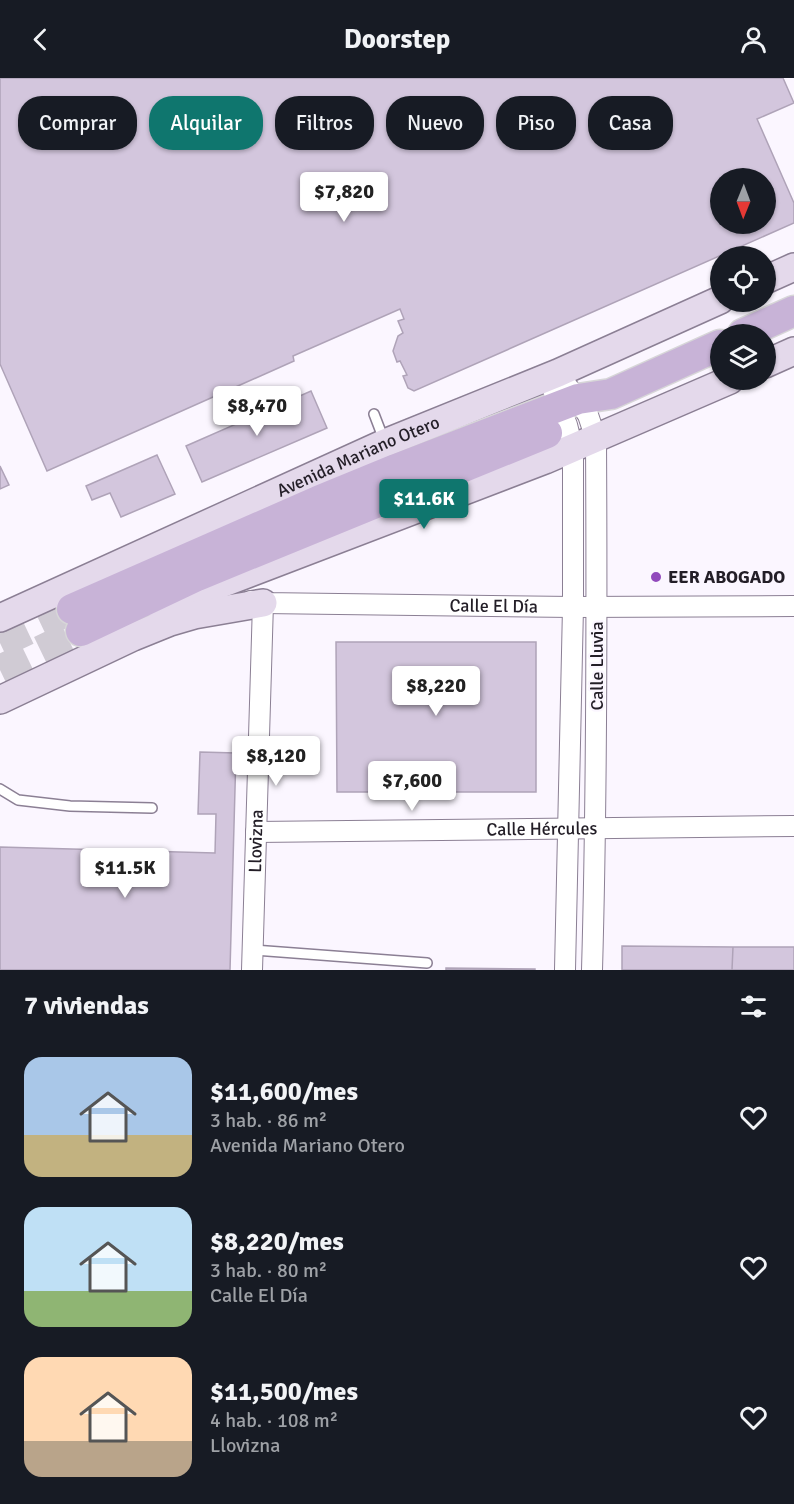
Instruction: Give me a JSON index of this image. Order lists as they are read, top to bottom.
{
  "streets": {
    "main road": ["Avenida Mariano Otero"],
    "street": [
      "Calle El Día",
      "Calle Lluvia",
      "Calle Hércules",
      "Llovizna"
    ]
  },
  "crossings": [
    ["Avenida Mariano Otero", "Calle El Día"],
    ["Avenida Mariano Otero", "Calle Lluvia"],
    ["Calle El Día", "Calle Lluvia"],
    ["Calle El Día", "Llovizna"],
    ["Calle Lluvia", "Calle Hércules"],
    ["Calle Hércules", "Llovizna"]
  ],
  "places": ["EER ABOGADO"],
  "north": "bottom",
  "page": {
    "header": "Doorstep",
    "chip": [
      "Comprar",
      "Alquilar",
      "Filtros",
      "Nuevo",
      "Piso",
      "Casa"
    ],
    "price": [
      "$7,820",
      "$8,470",
      "$11.6K",
      "$8,220",
      "$8,120",
      "$7,600",
      "$11.5K"
    ],
    "heading": "7 viviendas",
    "list": [
      {
        "name": "$11,600/mes",
        "note": "3 hab. · 86 m² · Avenida Mariano Otero"
      },
      {
        "name": "$8,220/mes",
        "note": "3 hab. · 80 m² · Calle El Día"
      },
      {
        "name": "$11,500/mes",
        "note": "4 hab. · 108 m² · Llovizna"
      }
    ]
  }
}
